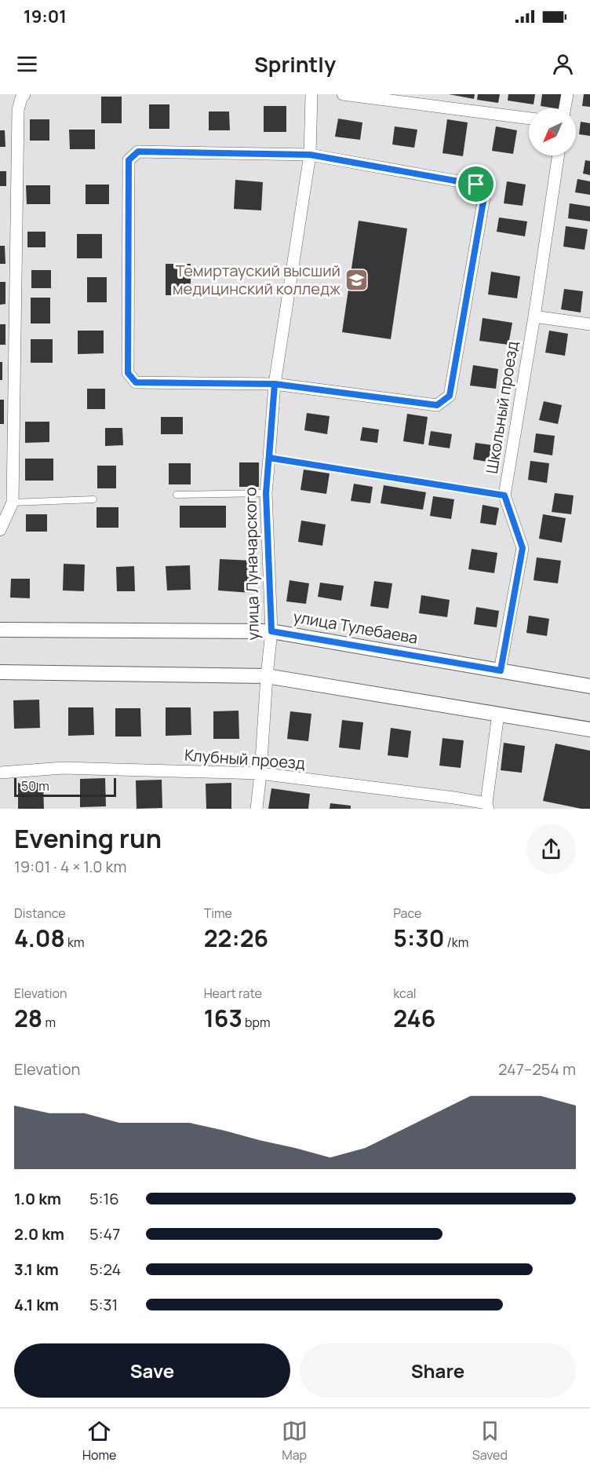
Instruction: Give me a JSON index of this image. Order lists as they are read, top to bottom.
{
  "streets": {
    "street": [
      "Школьный проезд",
      "улица Луначарского",
      "улица Тулебаева",
      "Клубный проезд"
    ]
  },
  "crossings": [
    ["Школьный проезд", "улица Тулебаева"],
    ["улица Луначарского", "улица Тулебаева"],
    ["улица Луначарского", "Клубный проезд"]
  ],
  "places": {
    "school or university": ["Темиртауский высший медицинский колледж"]
  },
  "scale_bar": "50 m",
  "north": "bottom left",
  "page": {
    "status": "19:01",
    "header": "Sprintly",
    "scale": "50 m",
    "heading": ["Evening run", "19:01 · 4 × 1.0 km"],
    "stats": [
      ["Distance", "4.08 km"],
      ["Time", "22:26"],
      ["Pace", "5:30 /km"],
      ["Elevation", "28 m"],
      ["Heart rate", "163 bpm"],
      ["kcal", "246"]
    ],
    "chart": ["Elevation", "247–254 m"],
    "list": [
      {
        "name": "1.0 km",
        "note": "5:16"
      },
      {
        "name": "2.0 km",
        "note": "5:47"
      },
      {
        "name": "3.1 km",
        "note": "5:24"
      },
      {
        "name": "4.1 km",
        "note": "5:31"
      }
    ],
    "buttons": ["Save", "Share"],
    "tabs": ["Home", "Map", "Saved"]
  }
}
